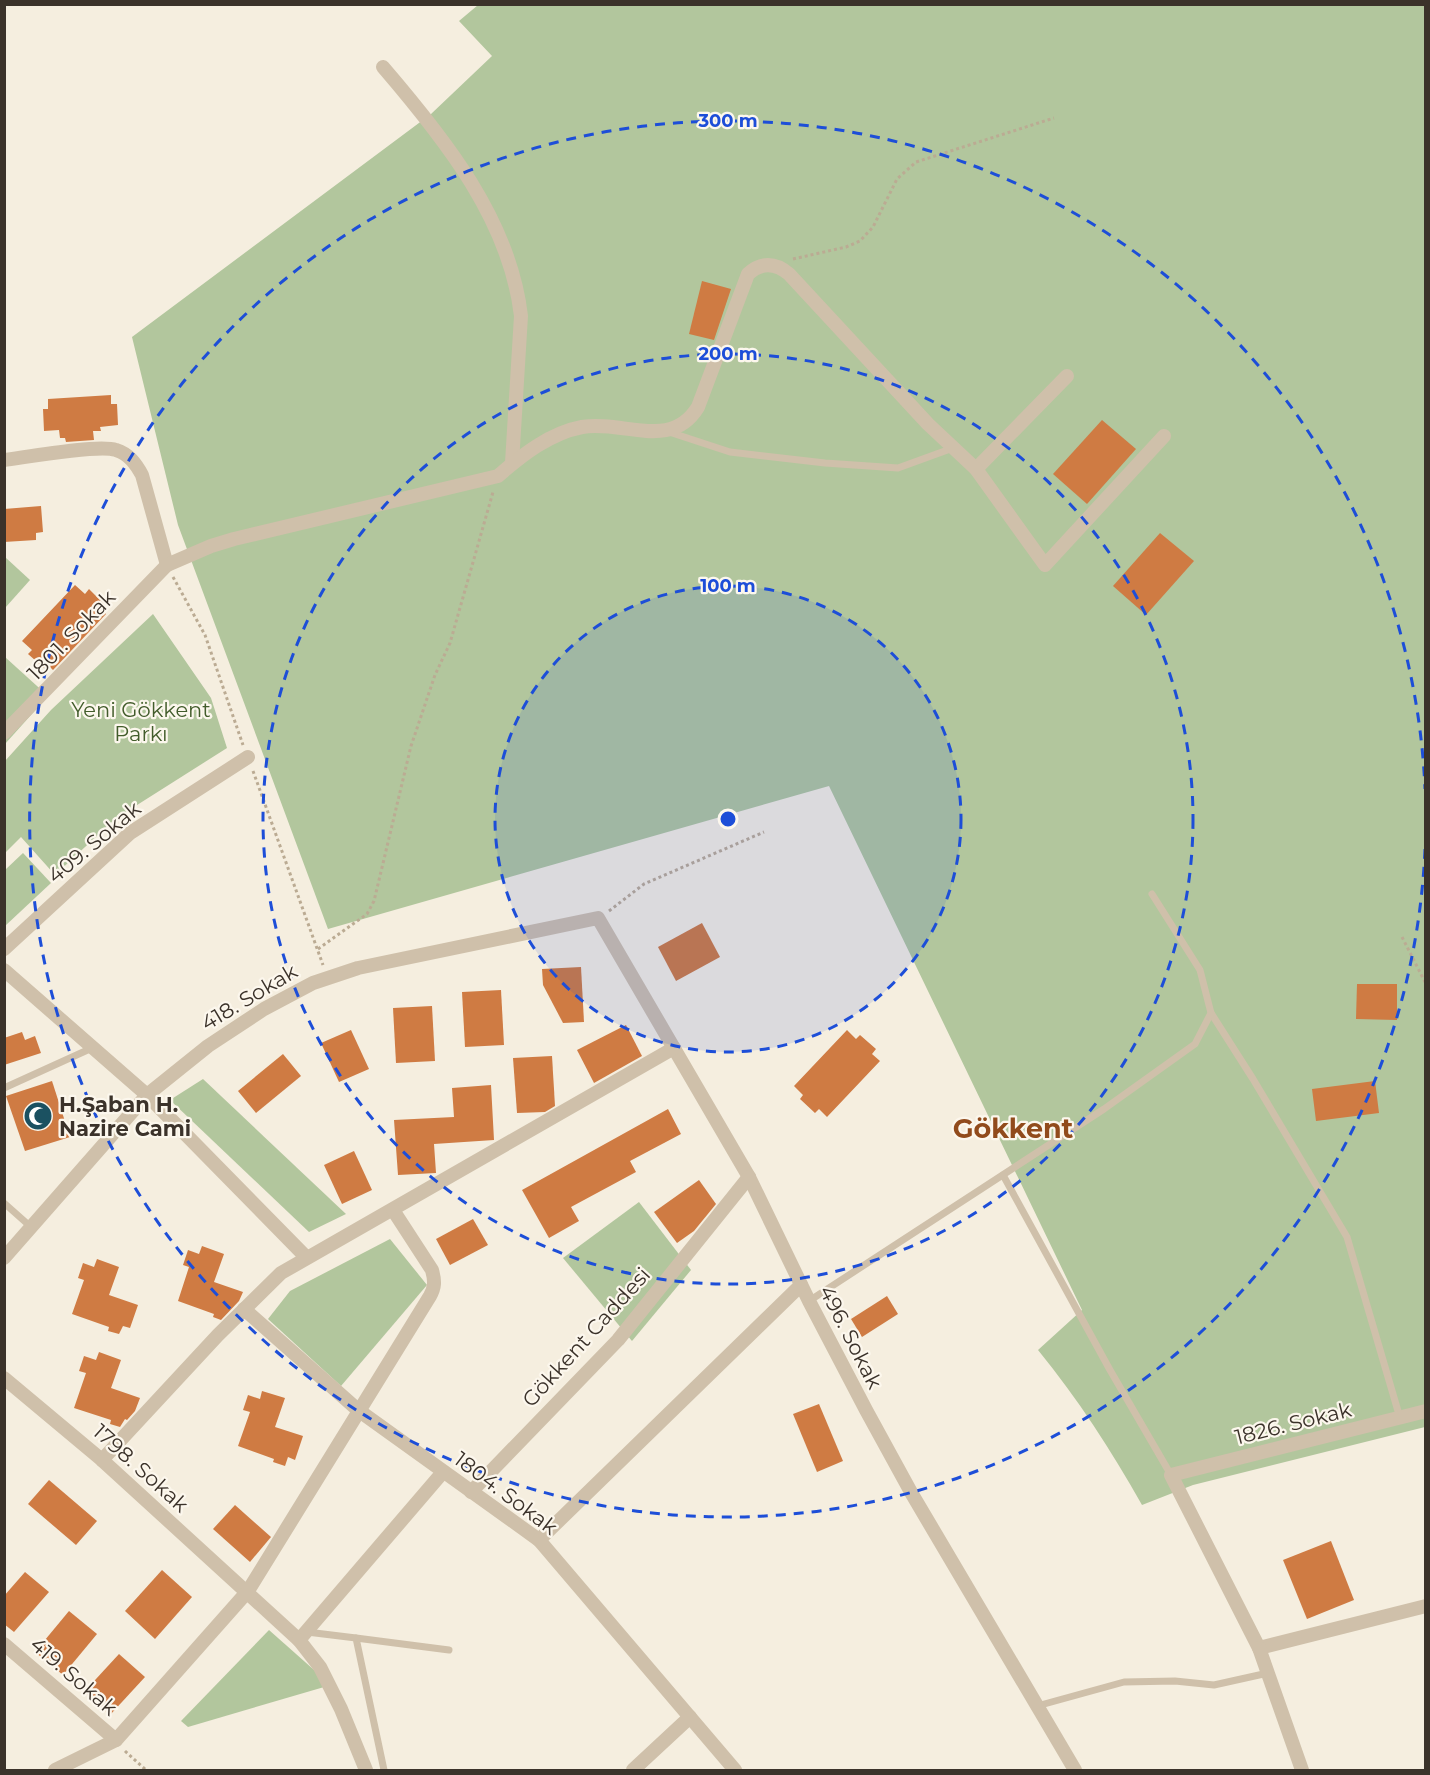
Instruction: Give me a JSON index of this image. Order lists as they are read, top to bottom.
{
  "streets": {
    "street": [
      "1801. Sokak",
      "409. Sokak",
      "418. Sokak",
      "Gökkent Caddesi",
      "496. Sokak",
      "1826. Sokak",
      "1798. Sokak",
      "1804. Sokak",
      "419. Sokak"
    ]
  },
  "crossings": [
    ["418. Sokak", "496. Sokak"],
    ["Gökkent Caddesi", "496. Sokak"],
    ["Gökkent Caddesi", "1804. Sokak"]
  ],
  "districts": ["Gökkent"],
  "parks": ["Yeni Gökkent Parkı"],
  "places": {
    "mosque": ["H.Şaban H. Nazire Cami"]
  },
  "rings": ["300 m", "200 m", "100 m"]
}
